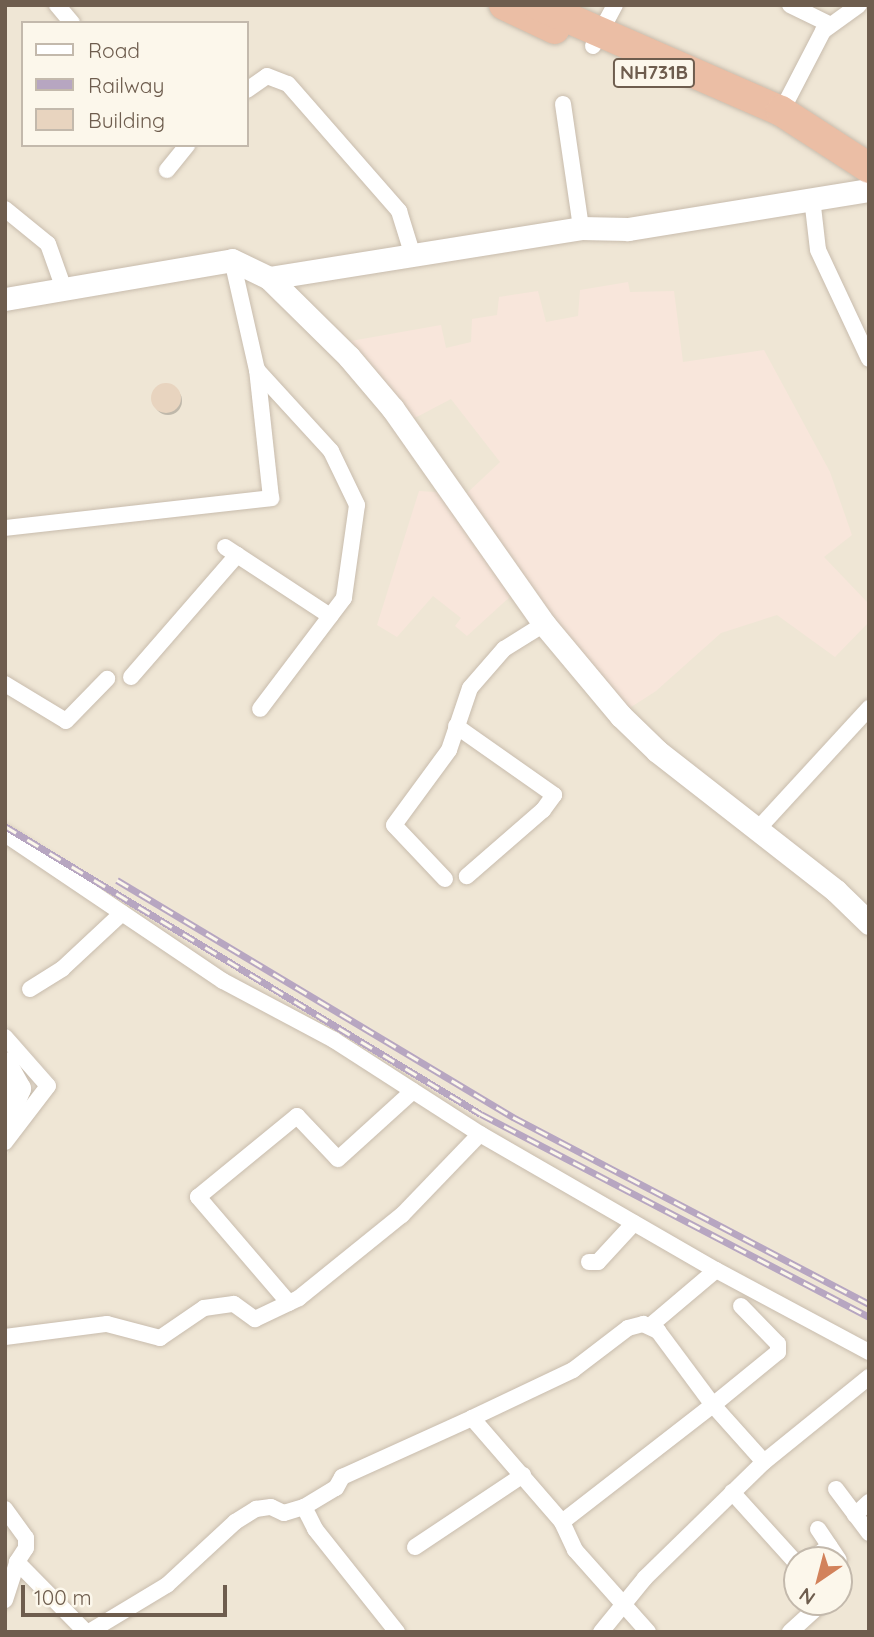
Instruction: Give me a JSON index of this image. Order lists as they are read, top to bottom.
{
  "streets": {
    "highway": ["NH731B"]
  },
  "legend": ["Road", "Railway", "Building"],
  "scale_bar": "100 m",
  "north": "bottom left"
}
